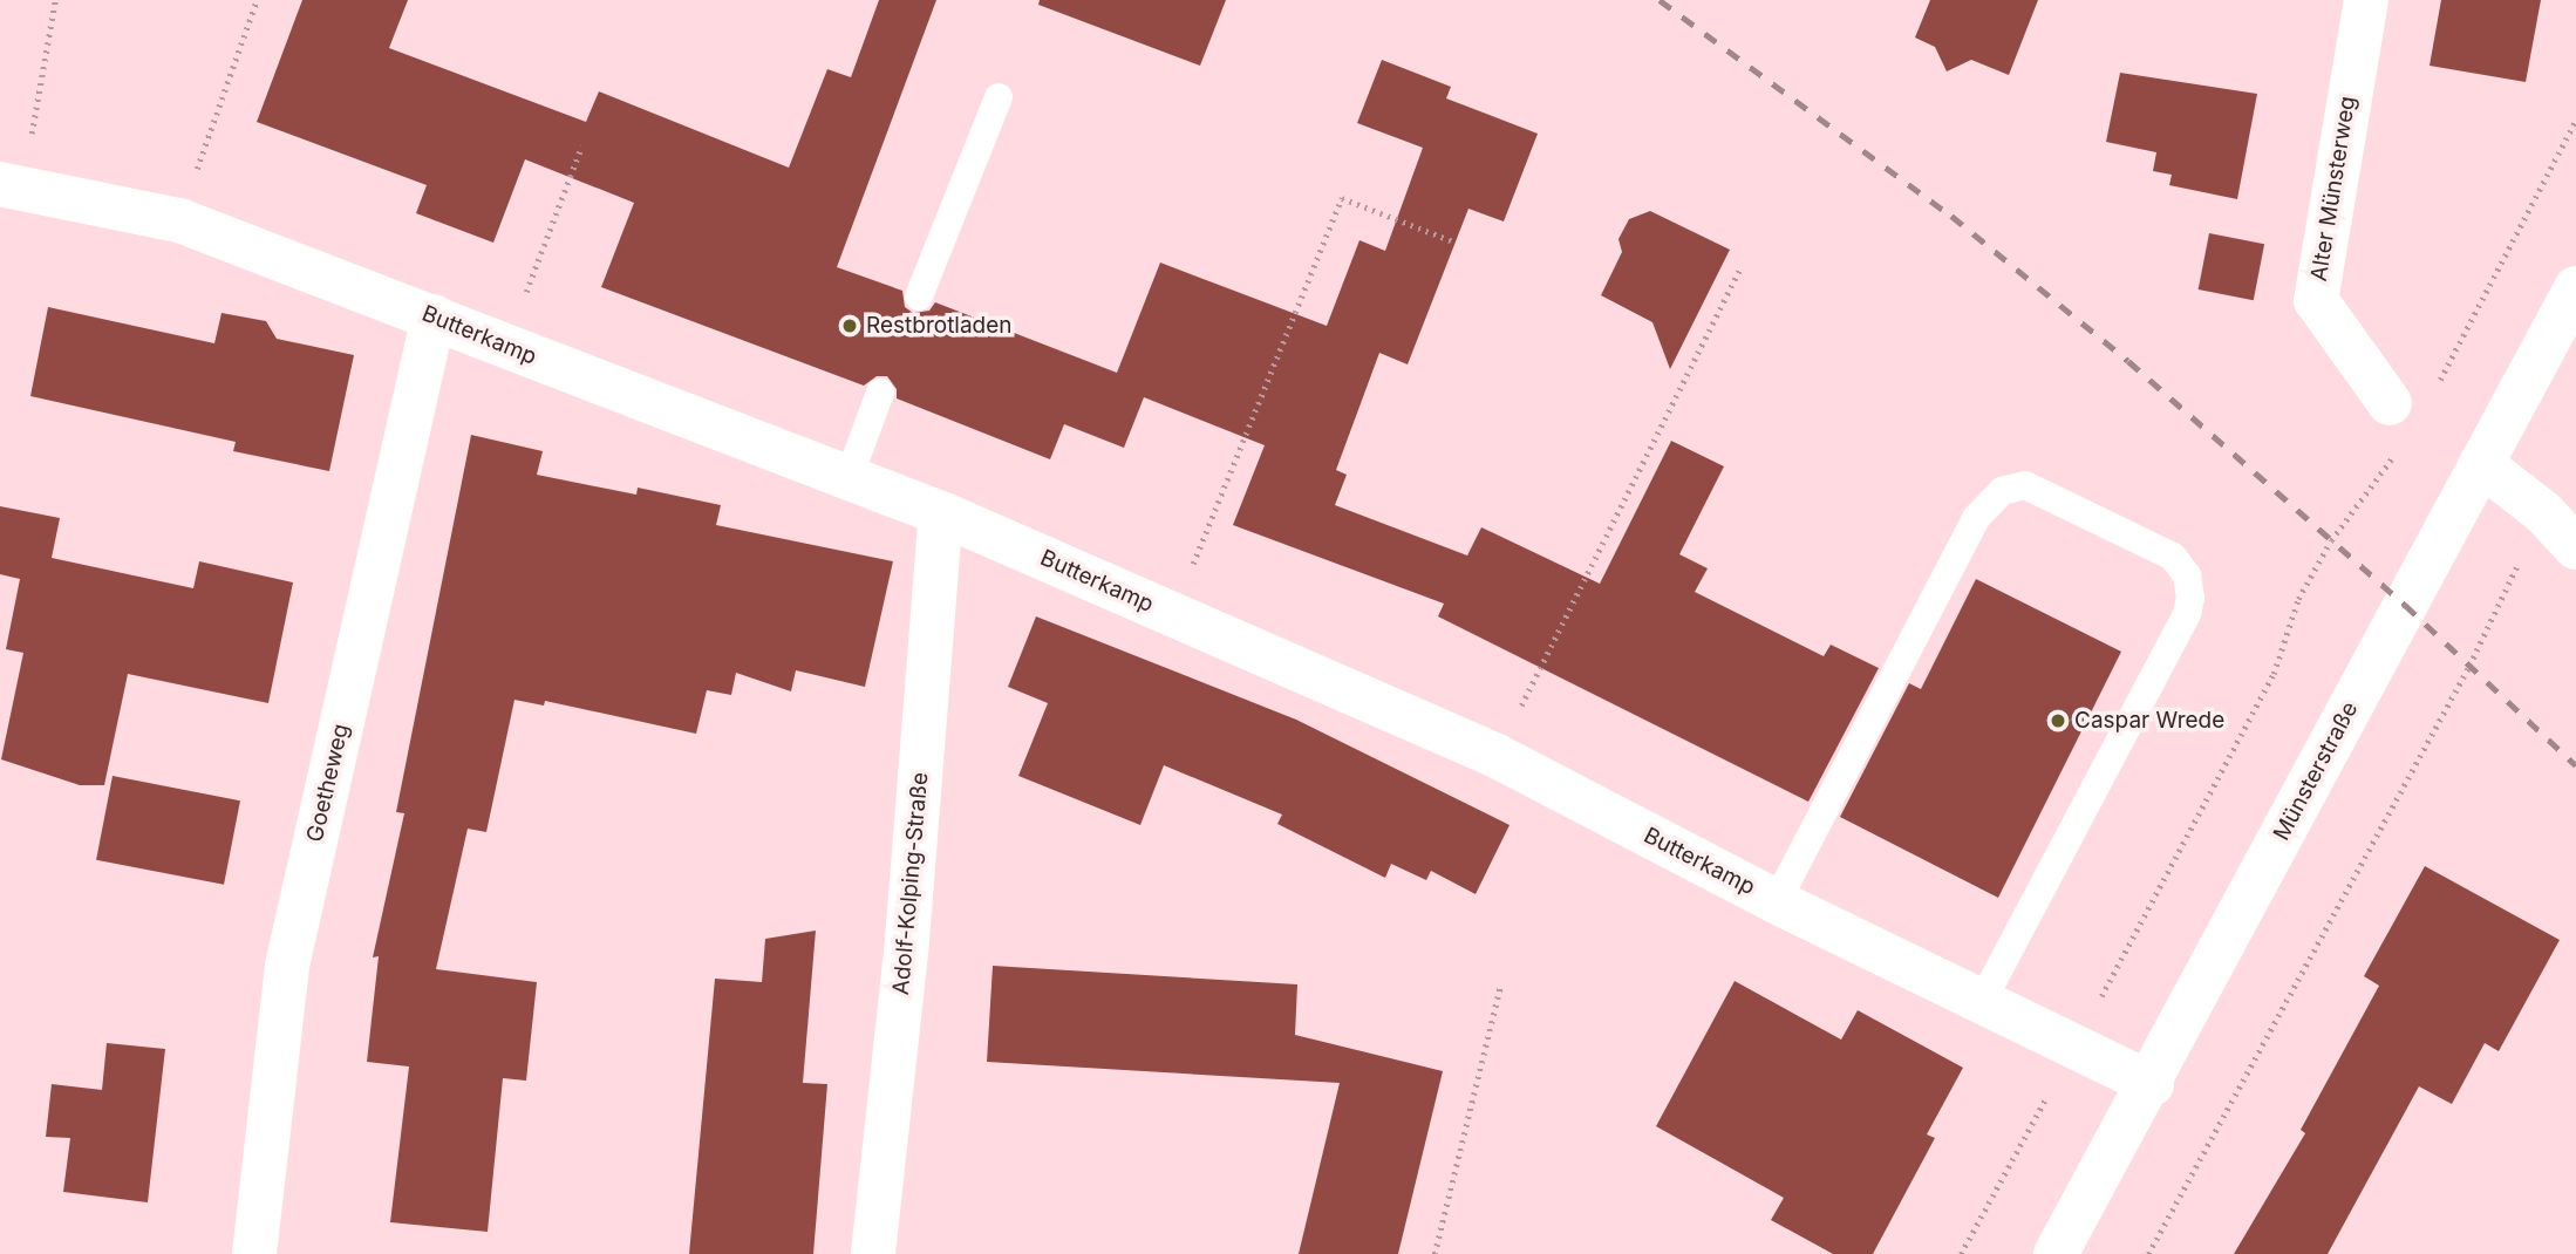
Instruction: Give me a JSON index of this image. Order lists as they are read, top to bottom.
{
  "streets": {
    "street": [
      "Alter Münsterweg",
      "Butterkamp",
      "Münsterstraße",
      "Goetheweg",
      "Adolf-Kolping-Straße"
    ]
  },
  "crossings": [
    ["Butterkamp", "Münsterstraße"],
    ["Butterkamp", "Goetheweg"],
    ["Butterkamp", "Adolf-Kolping-Straße"]
  ],
  "places": ["Restbrotladen", "Caspar Wrede"]
}
